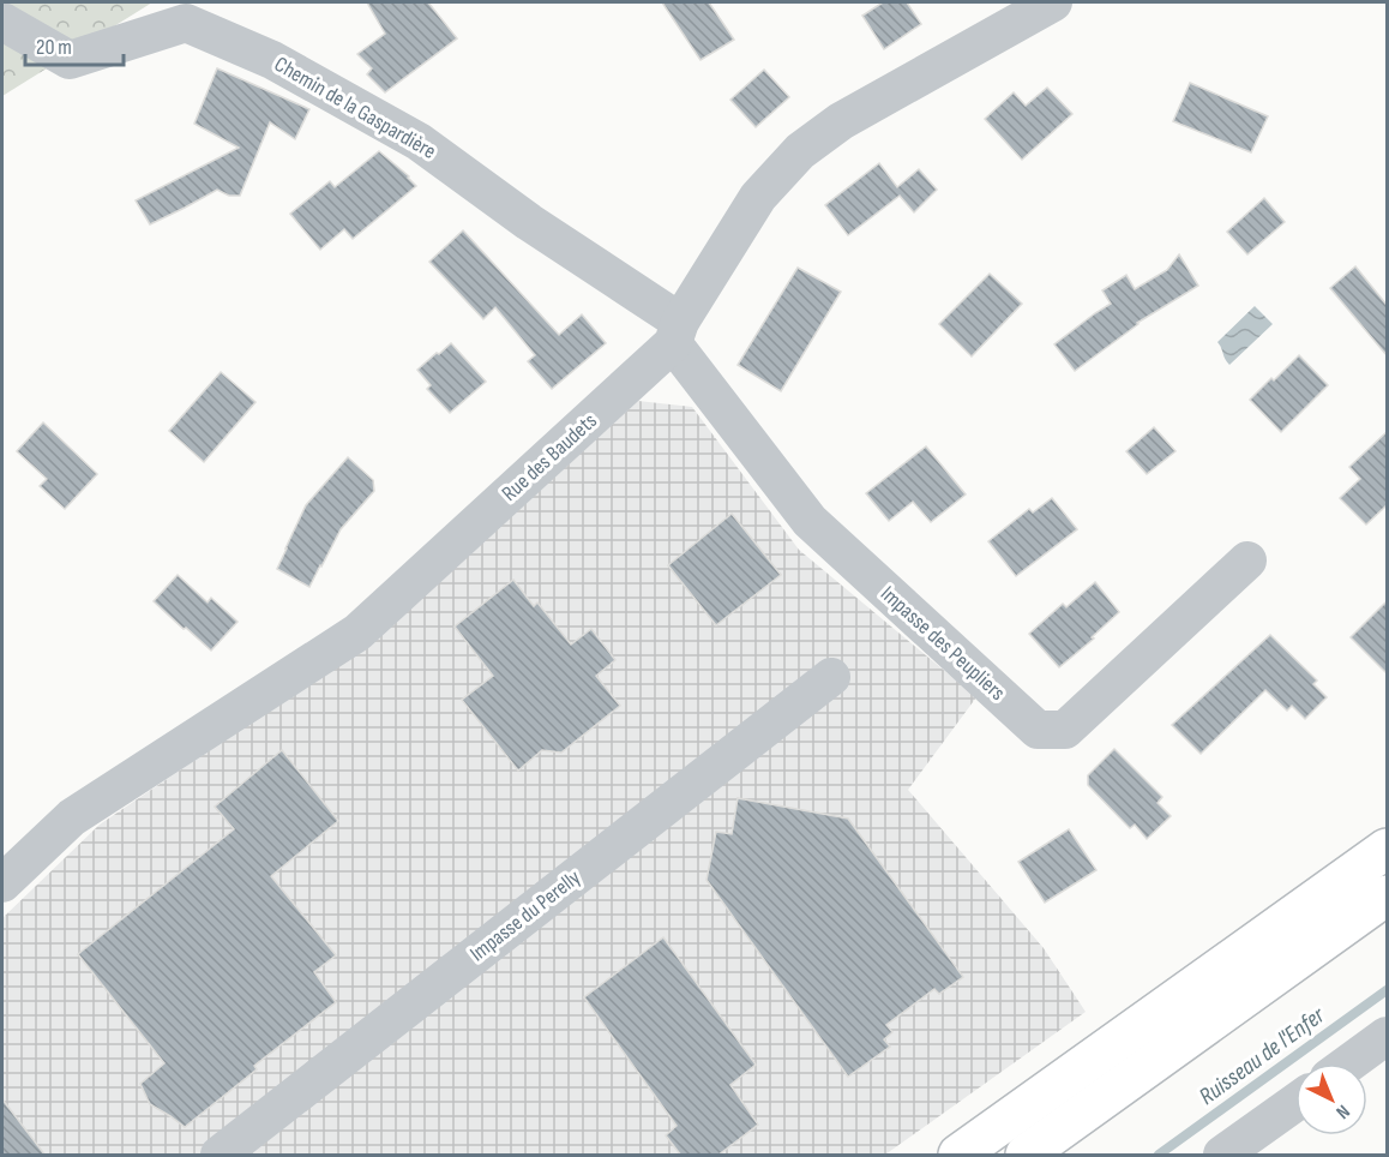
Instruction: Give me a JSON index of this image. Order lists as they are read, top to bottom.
{
  "streets": {
    "street": [
      "Chemin de la Gaspardière",
      "Rue des Baudets",
      "Impasse des Peupliers",
      "Impasse du Perelly"
    ]
  },
  "crossings": [
    ["Chemin de la Gaspardière", "Rue des Baudets"],
    ["Chemin de la Gaspardière", "Impasse des Peupliers"],
    ["Rue des Baudets", "Impasse des Peupliers"]
  ],
  "water": ["Ruisseau de l'Enfer"],
  "scale_bar": "20 m",
  "north": "bottom right"
}
